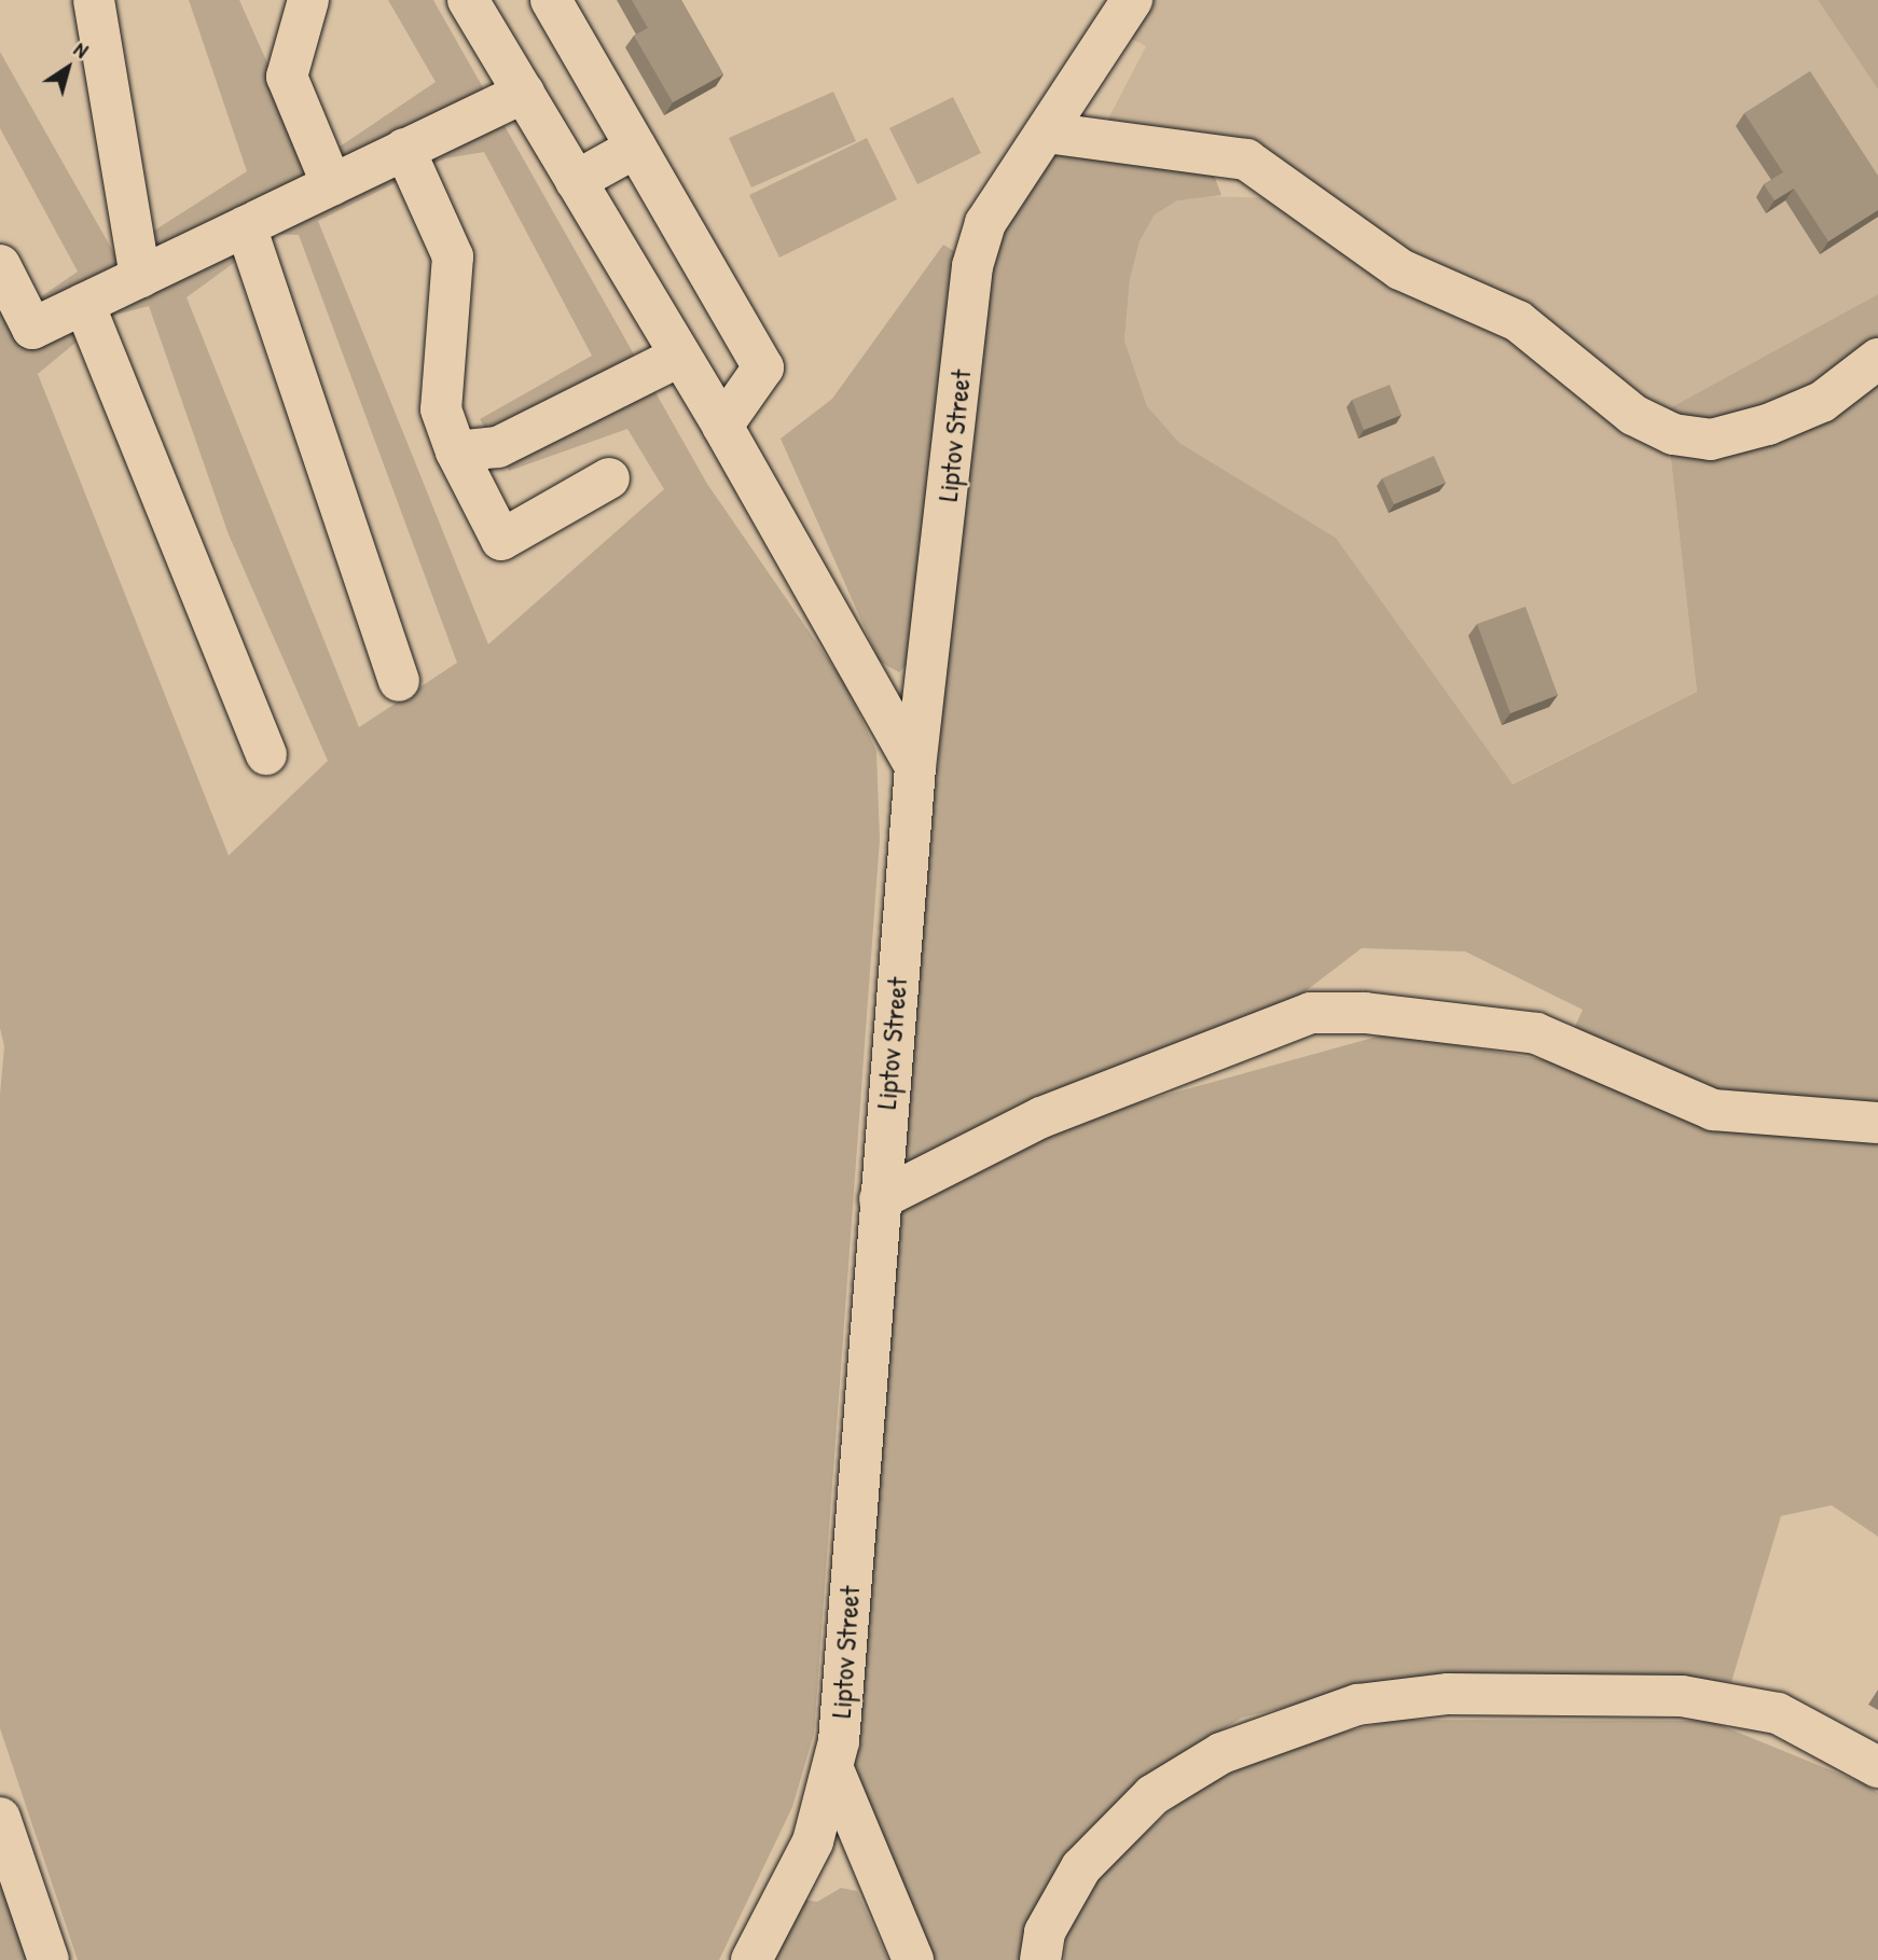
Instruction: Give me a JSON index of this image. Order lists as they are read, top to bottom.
{
  "streets": {
    "street": ["Liptov Street"]
  },
  "north": "top right"
}
